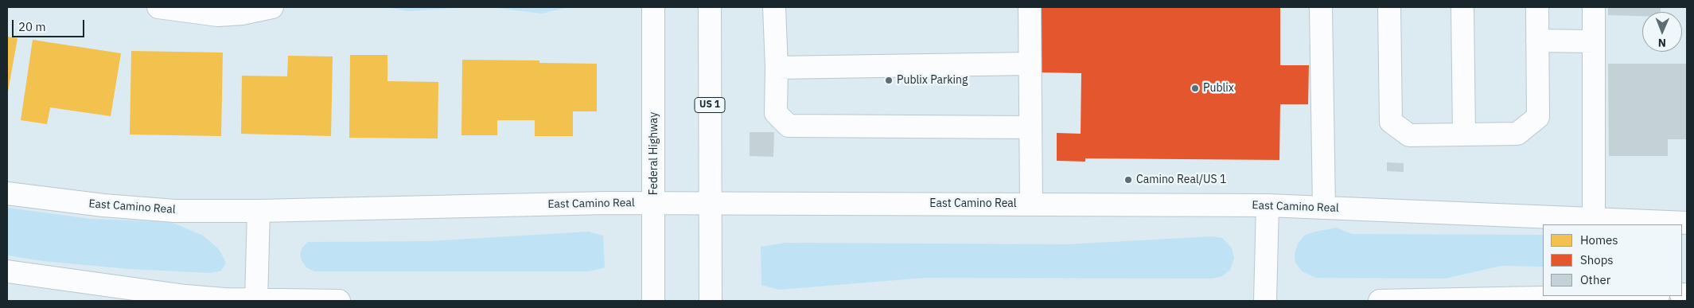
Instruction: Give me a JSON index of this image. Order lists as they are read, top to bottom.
{
  "streets": {
    "street": ["US 1", "Federal Highway", "East Camino Real"]
  },
  "crossings": [
    ["US 1", "East Camino Real"],
    ["Federal Highway", "East Camino Real"]
  ],
  "places": ["Publix Parking", "Publix", "Camino Real/US 1"],
  "legend": ["Homes", "Shops", "Other"],
  "scale_bar": "20 m",
  "north": "bottom"
}
